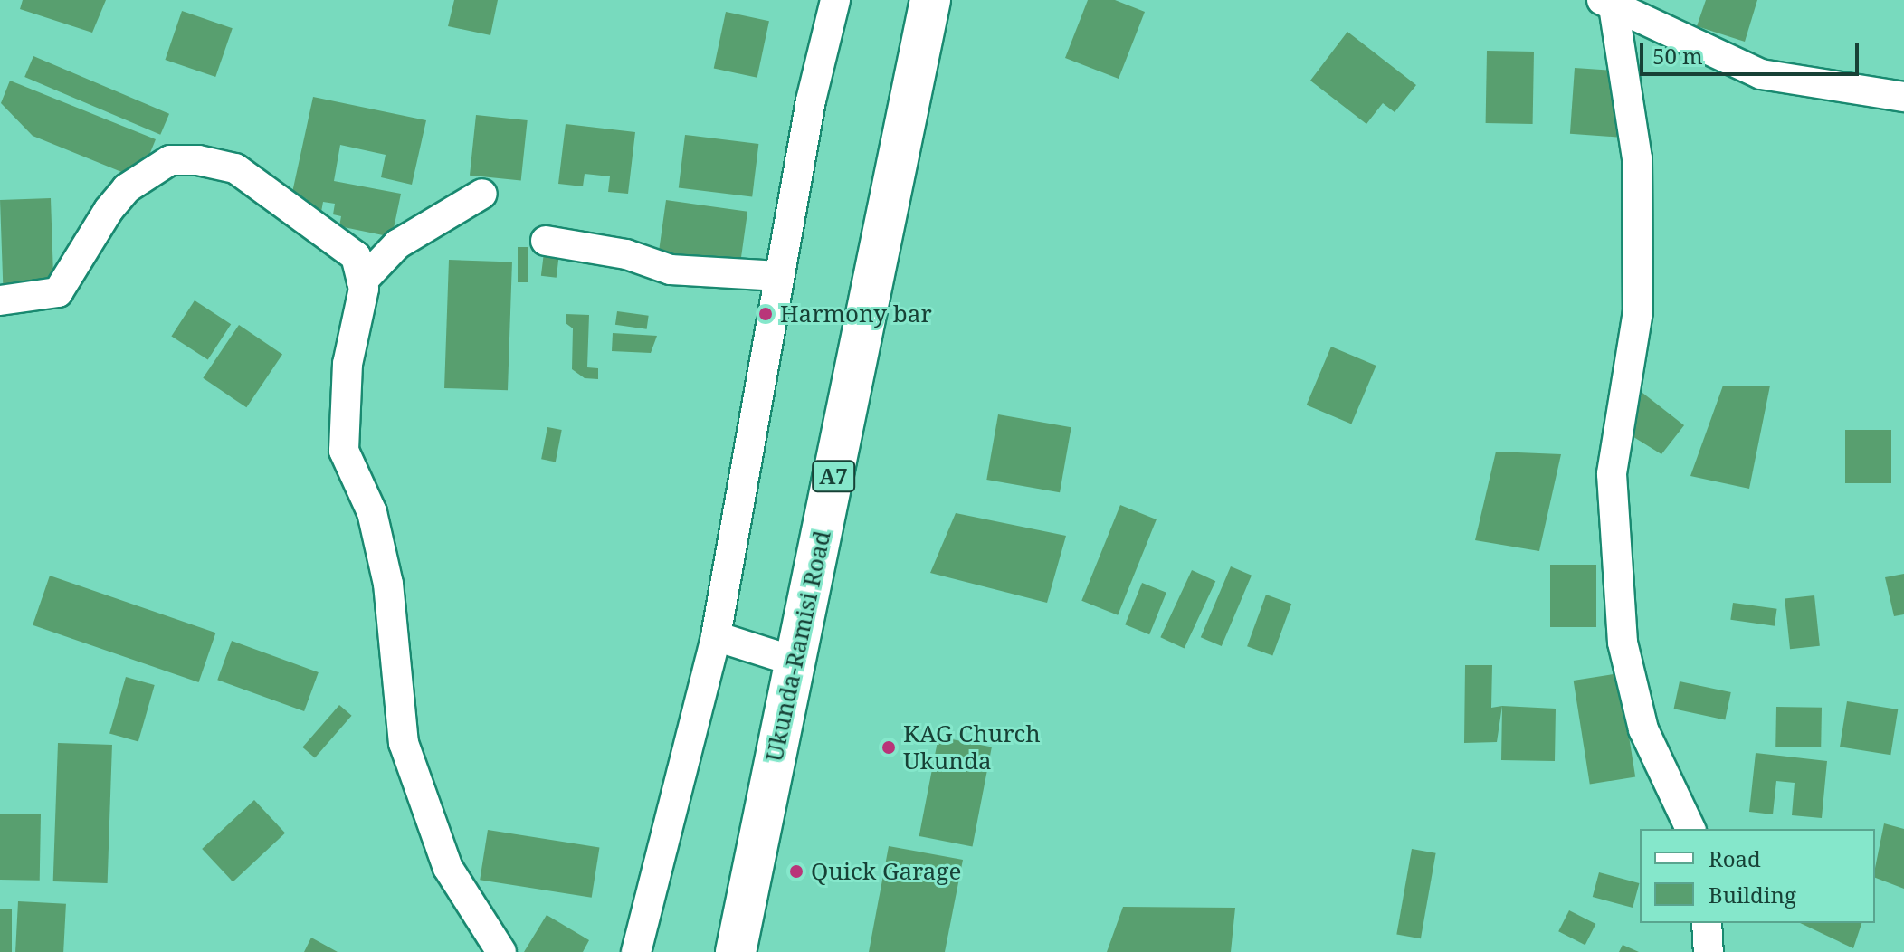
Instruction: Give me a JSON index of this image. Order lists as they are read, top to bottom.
{
  "streets": {
    "highway": ["A7", "Ukunda-Ramisi Road"]
  },
  "places": ["Harmony bar", "KAG Church Ukunda", "Quick Garage"],
  "legend": ["Road", "Building"],
  "scale_bar": "50 m"
}
